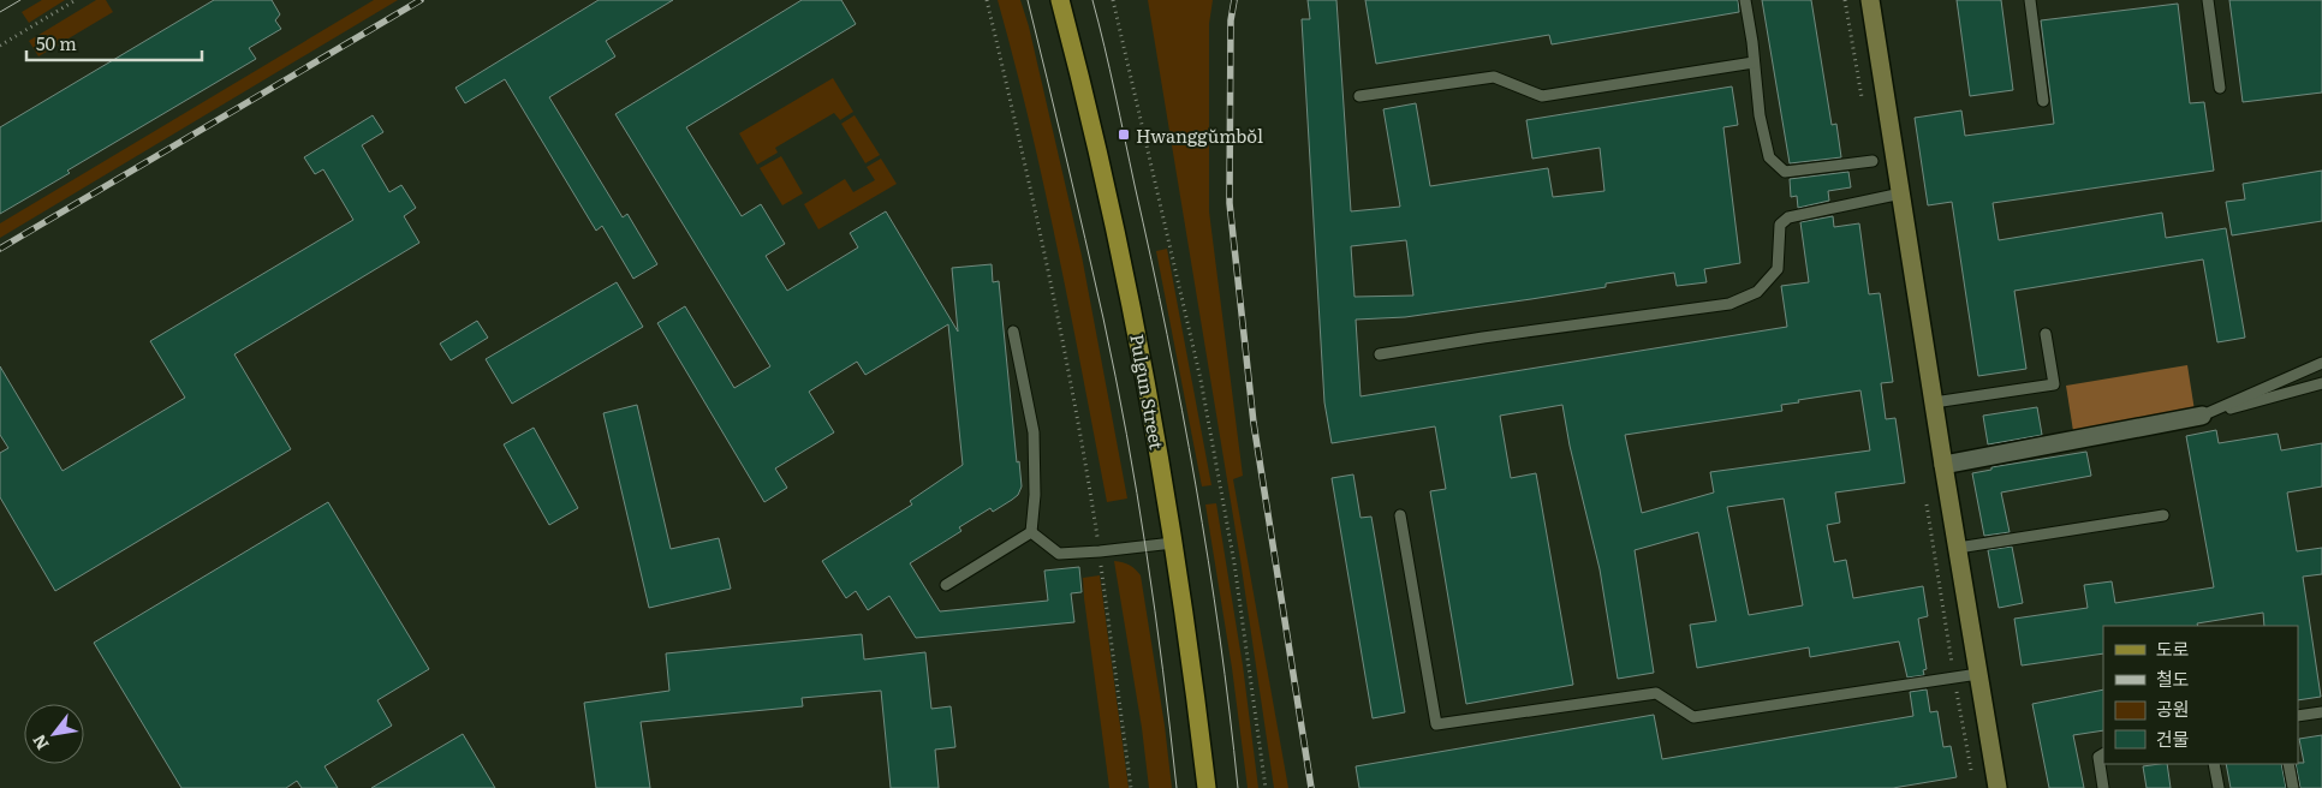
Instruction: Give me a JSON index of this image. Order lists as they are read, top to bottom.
{
  "streets": {
    "main road": ["Pulgun Street"]
  },
  "places": {
    "transit": ["Hwanggŭmbŏl"]
  },
  "legend": [
    "도로",
    "철도",
    "공원",
    "건물"
  ],
  "scale_bar": "50 m",
  "north": "bottom left"
}
